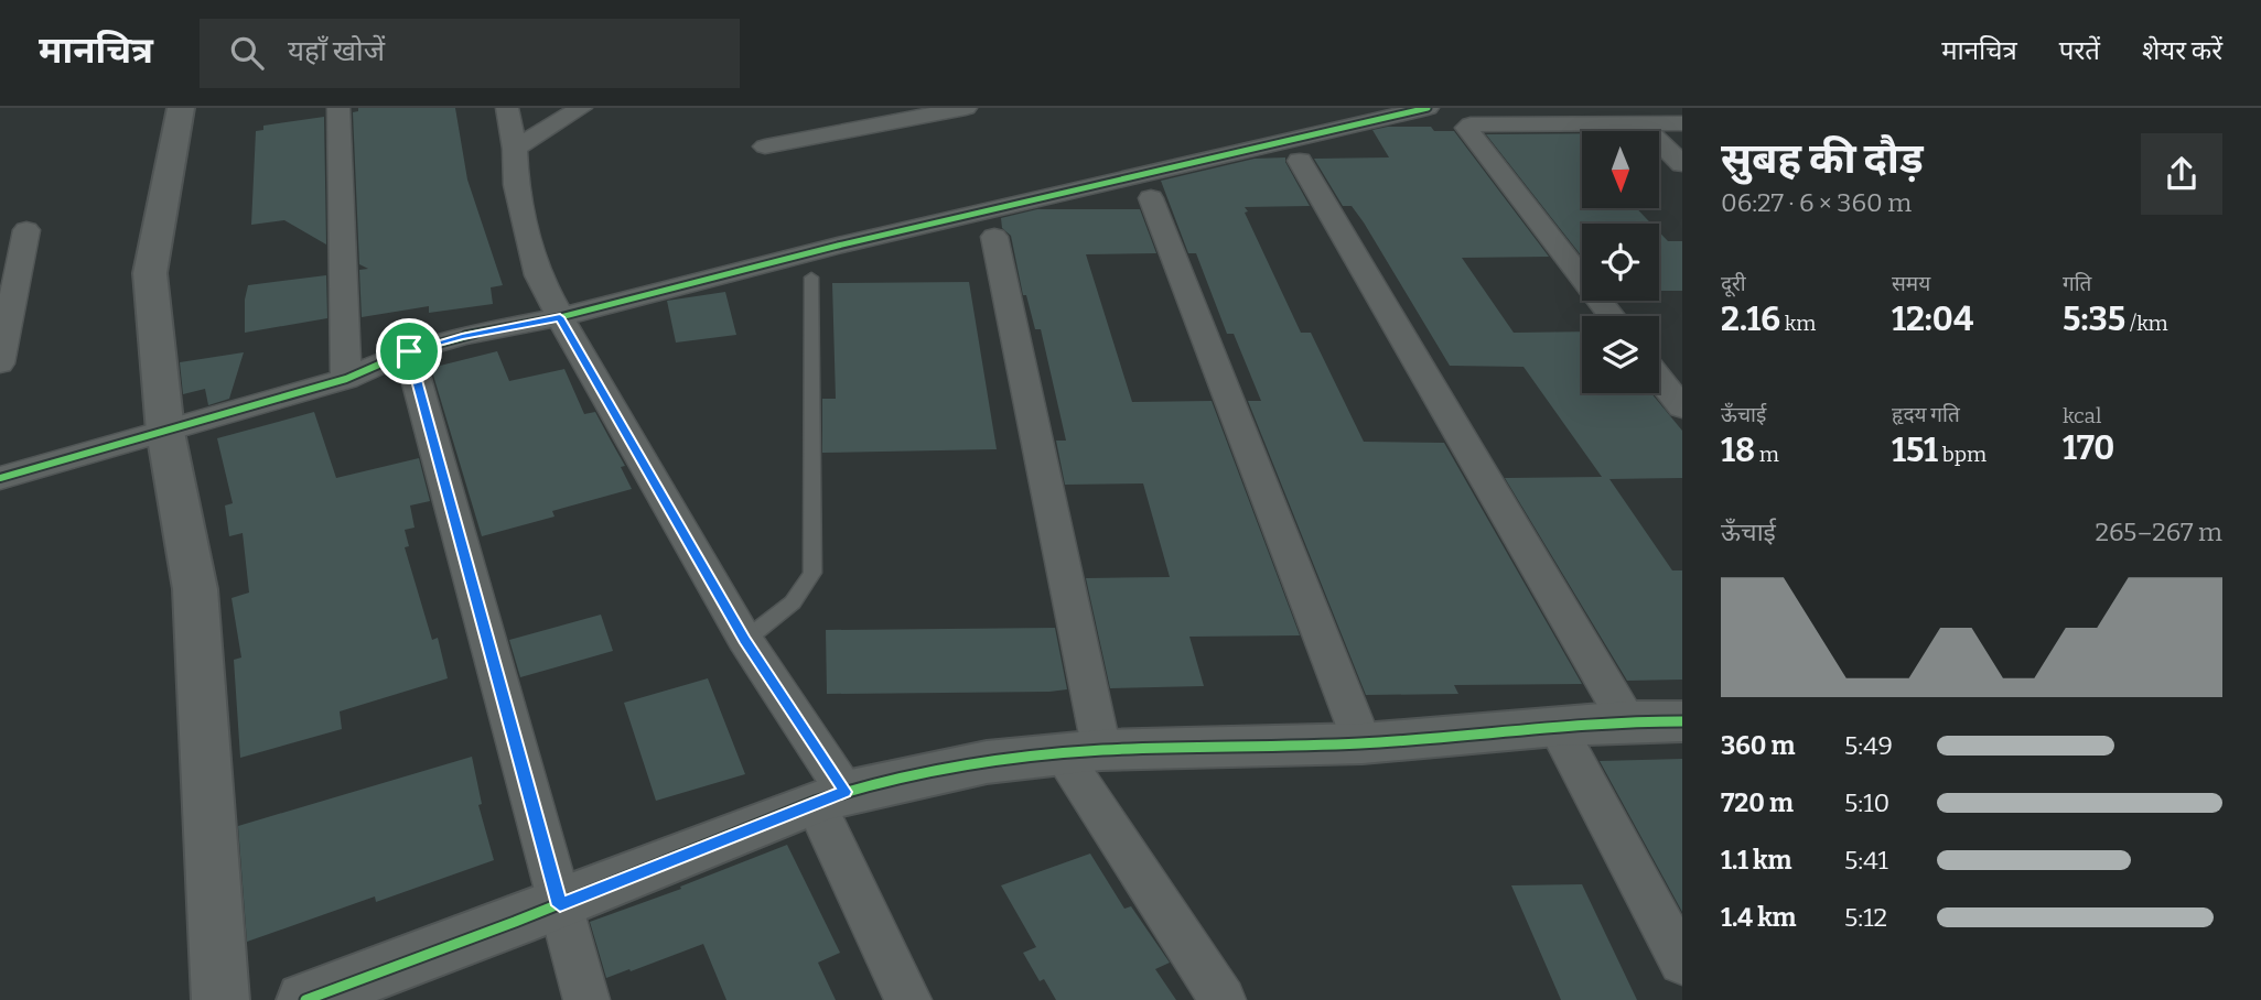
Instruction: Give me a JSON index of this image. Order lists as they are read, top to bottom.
{
  "north": "bottom",
  "page": {
    "header": "मानचित्र",
    "search": "यहाँ खोजें",
    "nav": ["मानचित्र", "परतें", "शेयर करें"],
    "heading": ["सुबह की दौड़", "06:27 · 6 × 360 m"],
    "stats": [
      ["दूरी", "2.16 km"],
      ["समय", "12:04"],
      ["गति", "5:35 /km"],
      ["ऊँचाई", "18 m"],
      ["हृदय गति", "151 bpm"],
      ["kcal", "170"]
    ],
    "chart": ["ऊँचाई", "265–267 m"],
    "list": [
      {
        "name": "360 m",
        "note": "5:49"
      },
      {
        "name": "720 m",
        "note": "5:10"
      },
      {
        "name": "1.1 km",
        "note": "5:41"
      },
      {
        "name": "1.4 km",
        "note": "5:12"
      }
    ]
  }
}
